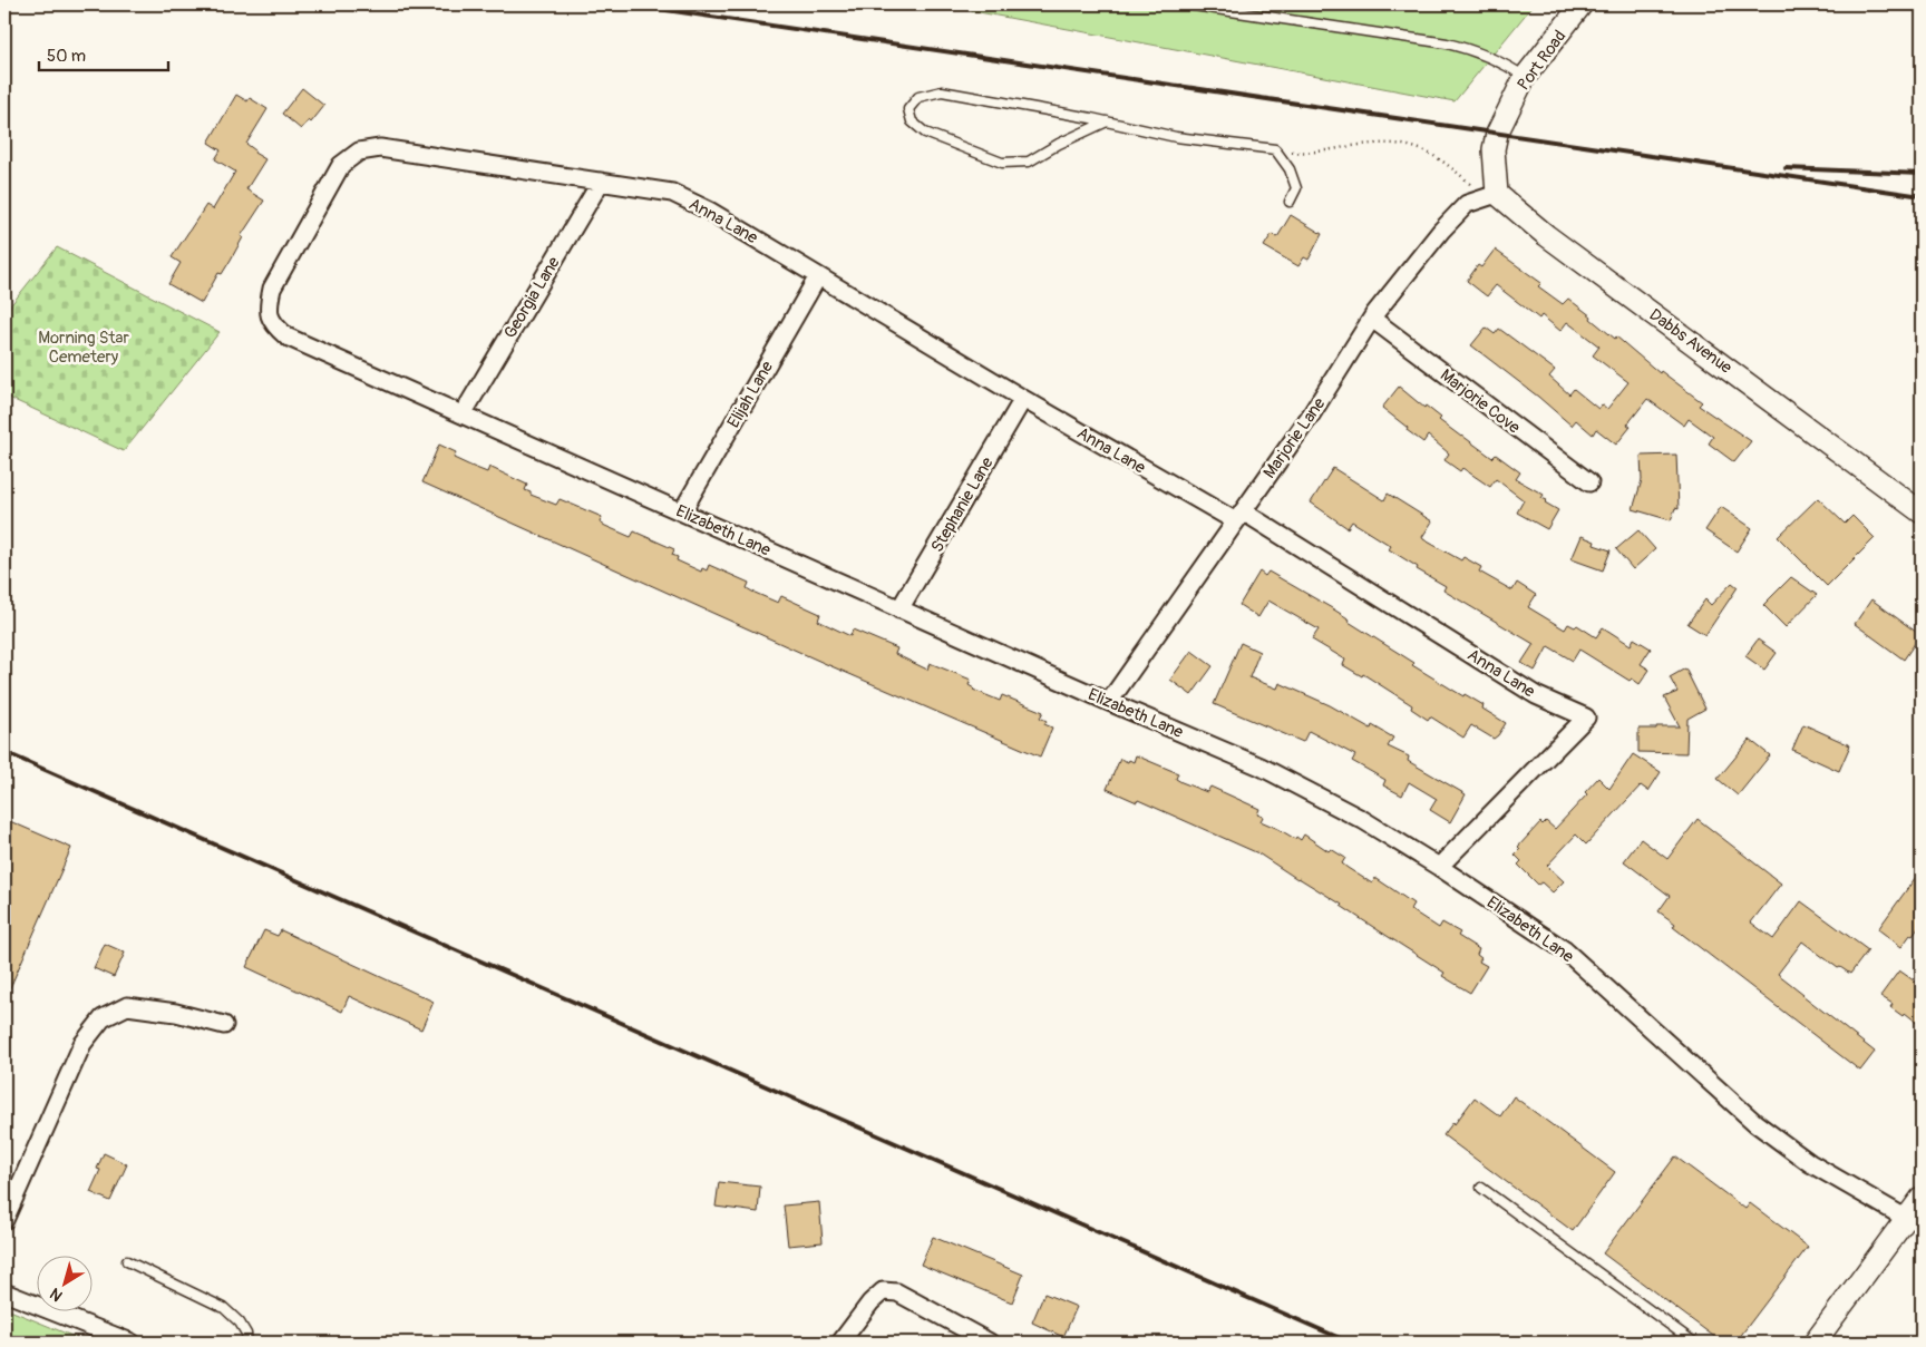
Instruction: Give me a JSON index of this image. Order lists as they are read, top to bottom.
{
  "streets": {
    "street": [
      "Port Road",
      "Anna Lane",
      "Georgia Lane",
      "Dabbs Avenue",
      "Elijah Lane",
      "Marjorie Cove",
      "Marjorie Lane",
      "Stephanie Lane",
      "Elizabeth Lane"
    ]
  },
  "crossings": [
    ["Port Road", "Dabbs Avenue"],
    ["Port Road", "Marjorie Lane"],
    ["Anna Lane", "Georgia Lane"],
    ["Anna Lane", "Elijah Lane"],
    ["Anna Lane", "Marjorie Lane"],
    ["Anna Lane", "Stephanie Lane"],
    ["Anna Lane", "Elizabeth Lane"],
    ["Georgia Lane", "Elizabeth Lane"],
    ["Dabbs Avenue", "Marjorie Lane"],
    ["Elijah Lane", "Elizabeth Lane"],
    ["Marjorie Cove", "Marjorie Lane"],
    ["Marjorie Lane", "Elizabeth Lane"],
    ["Stephanie Lane", "Elizabeth Lane"]
  ],
  "parks": ["Morning Star Cemetery"],
  "scale_bar": "50 m",
  "north": "bottom left"
}
